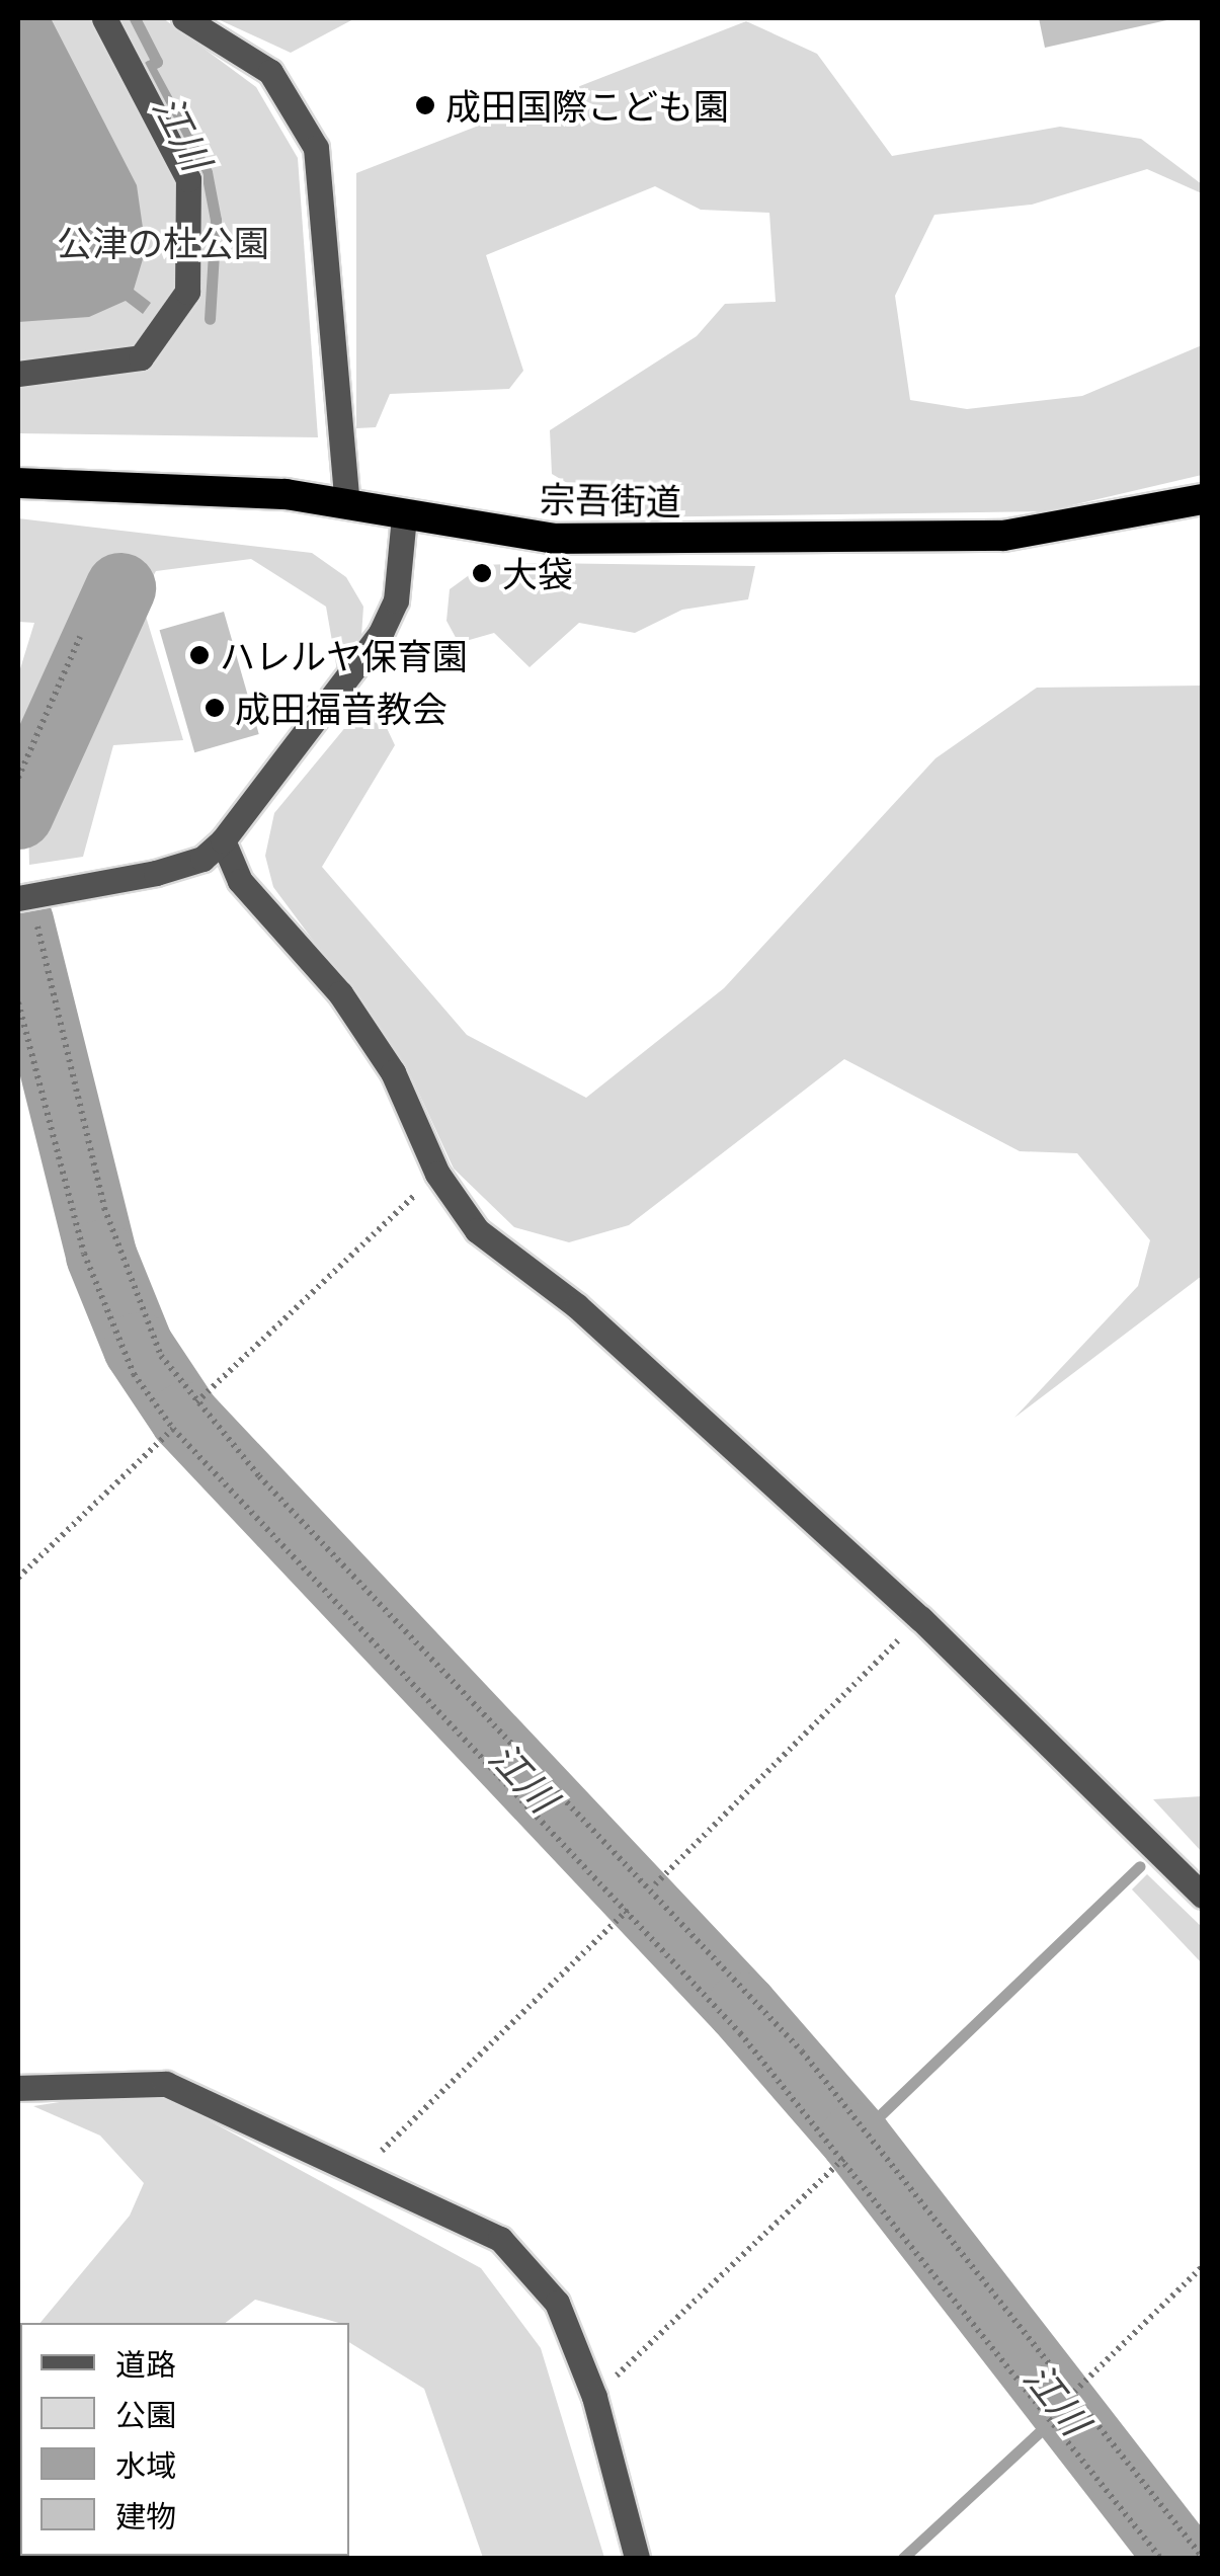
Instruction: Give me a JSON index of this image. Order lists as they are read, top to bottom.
{
  "streets": {
    "highway": ["宗吾街道"]
  },
  "water": ["江川"],
  "parks": ["公津の杜公園"],
  "places": [
    "成田国際こども園",
    "大袋",
    "ハレルヤ保育園",
    "成田福音教会"
  ],
  "legend": [
    "道路",
    "公園",
    "水域",
    "建物"
  ]
}
